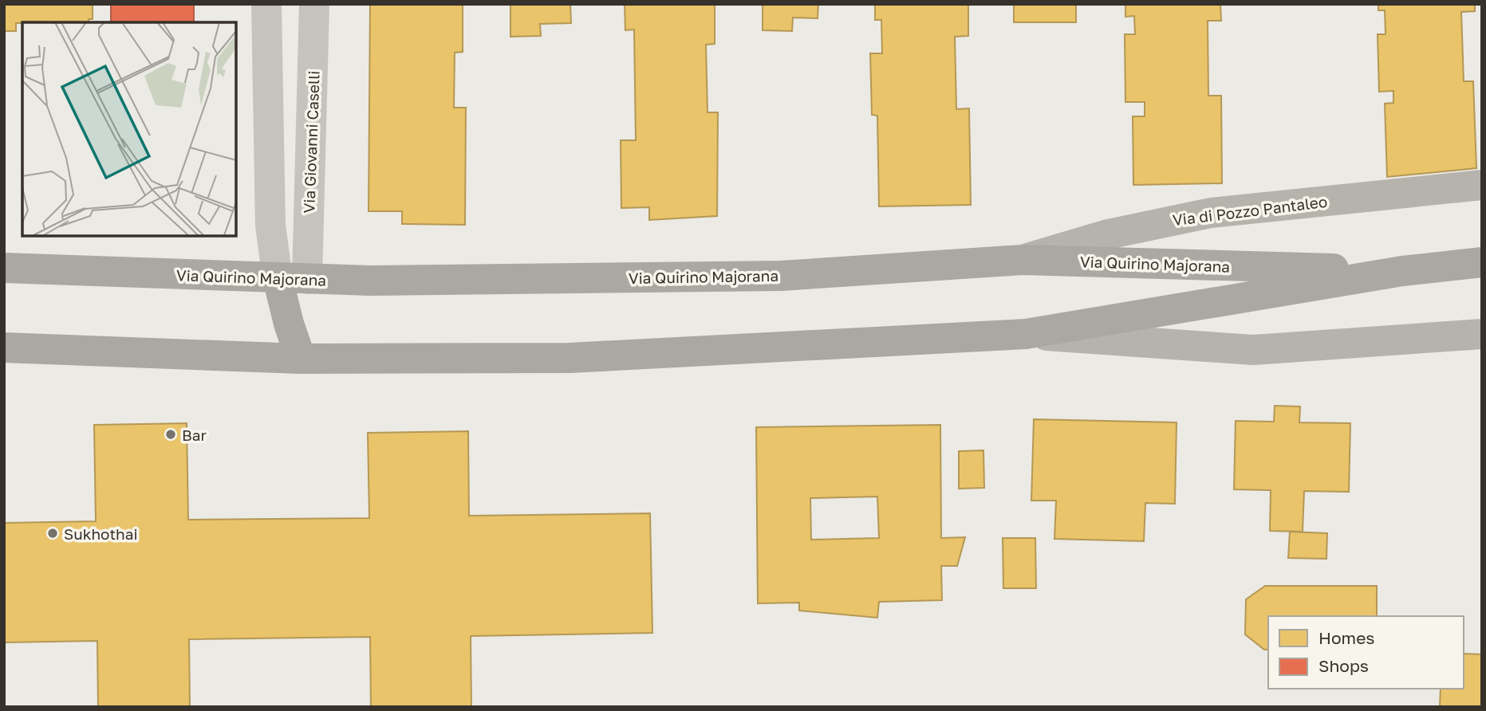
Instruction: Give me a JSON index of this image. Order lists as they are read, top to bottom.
{
  "streets": {
    "main road": ["Via Quirino Majorana"],
    "street": ["Via Giovanni Caselli", "Via di Pozzo Pantaleo"]
  },
  "crossings": [
    ["Via Giovanni Caselli", "Via Quirino Majorana"],
    ["Via di Pozzo Pantaleo", "Via Quirino Majorana"]
  ],
  "places": ["Bar", "Sukhothai"],
  "legend": ["Homes", "Shops"]
}
